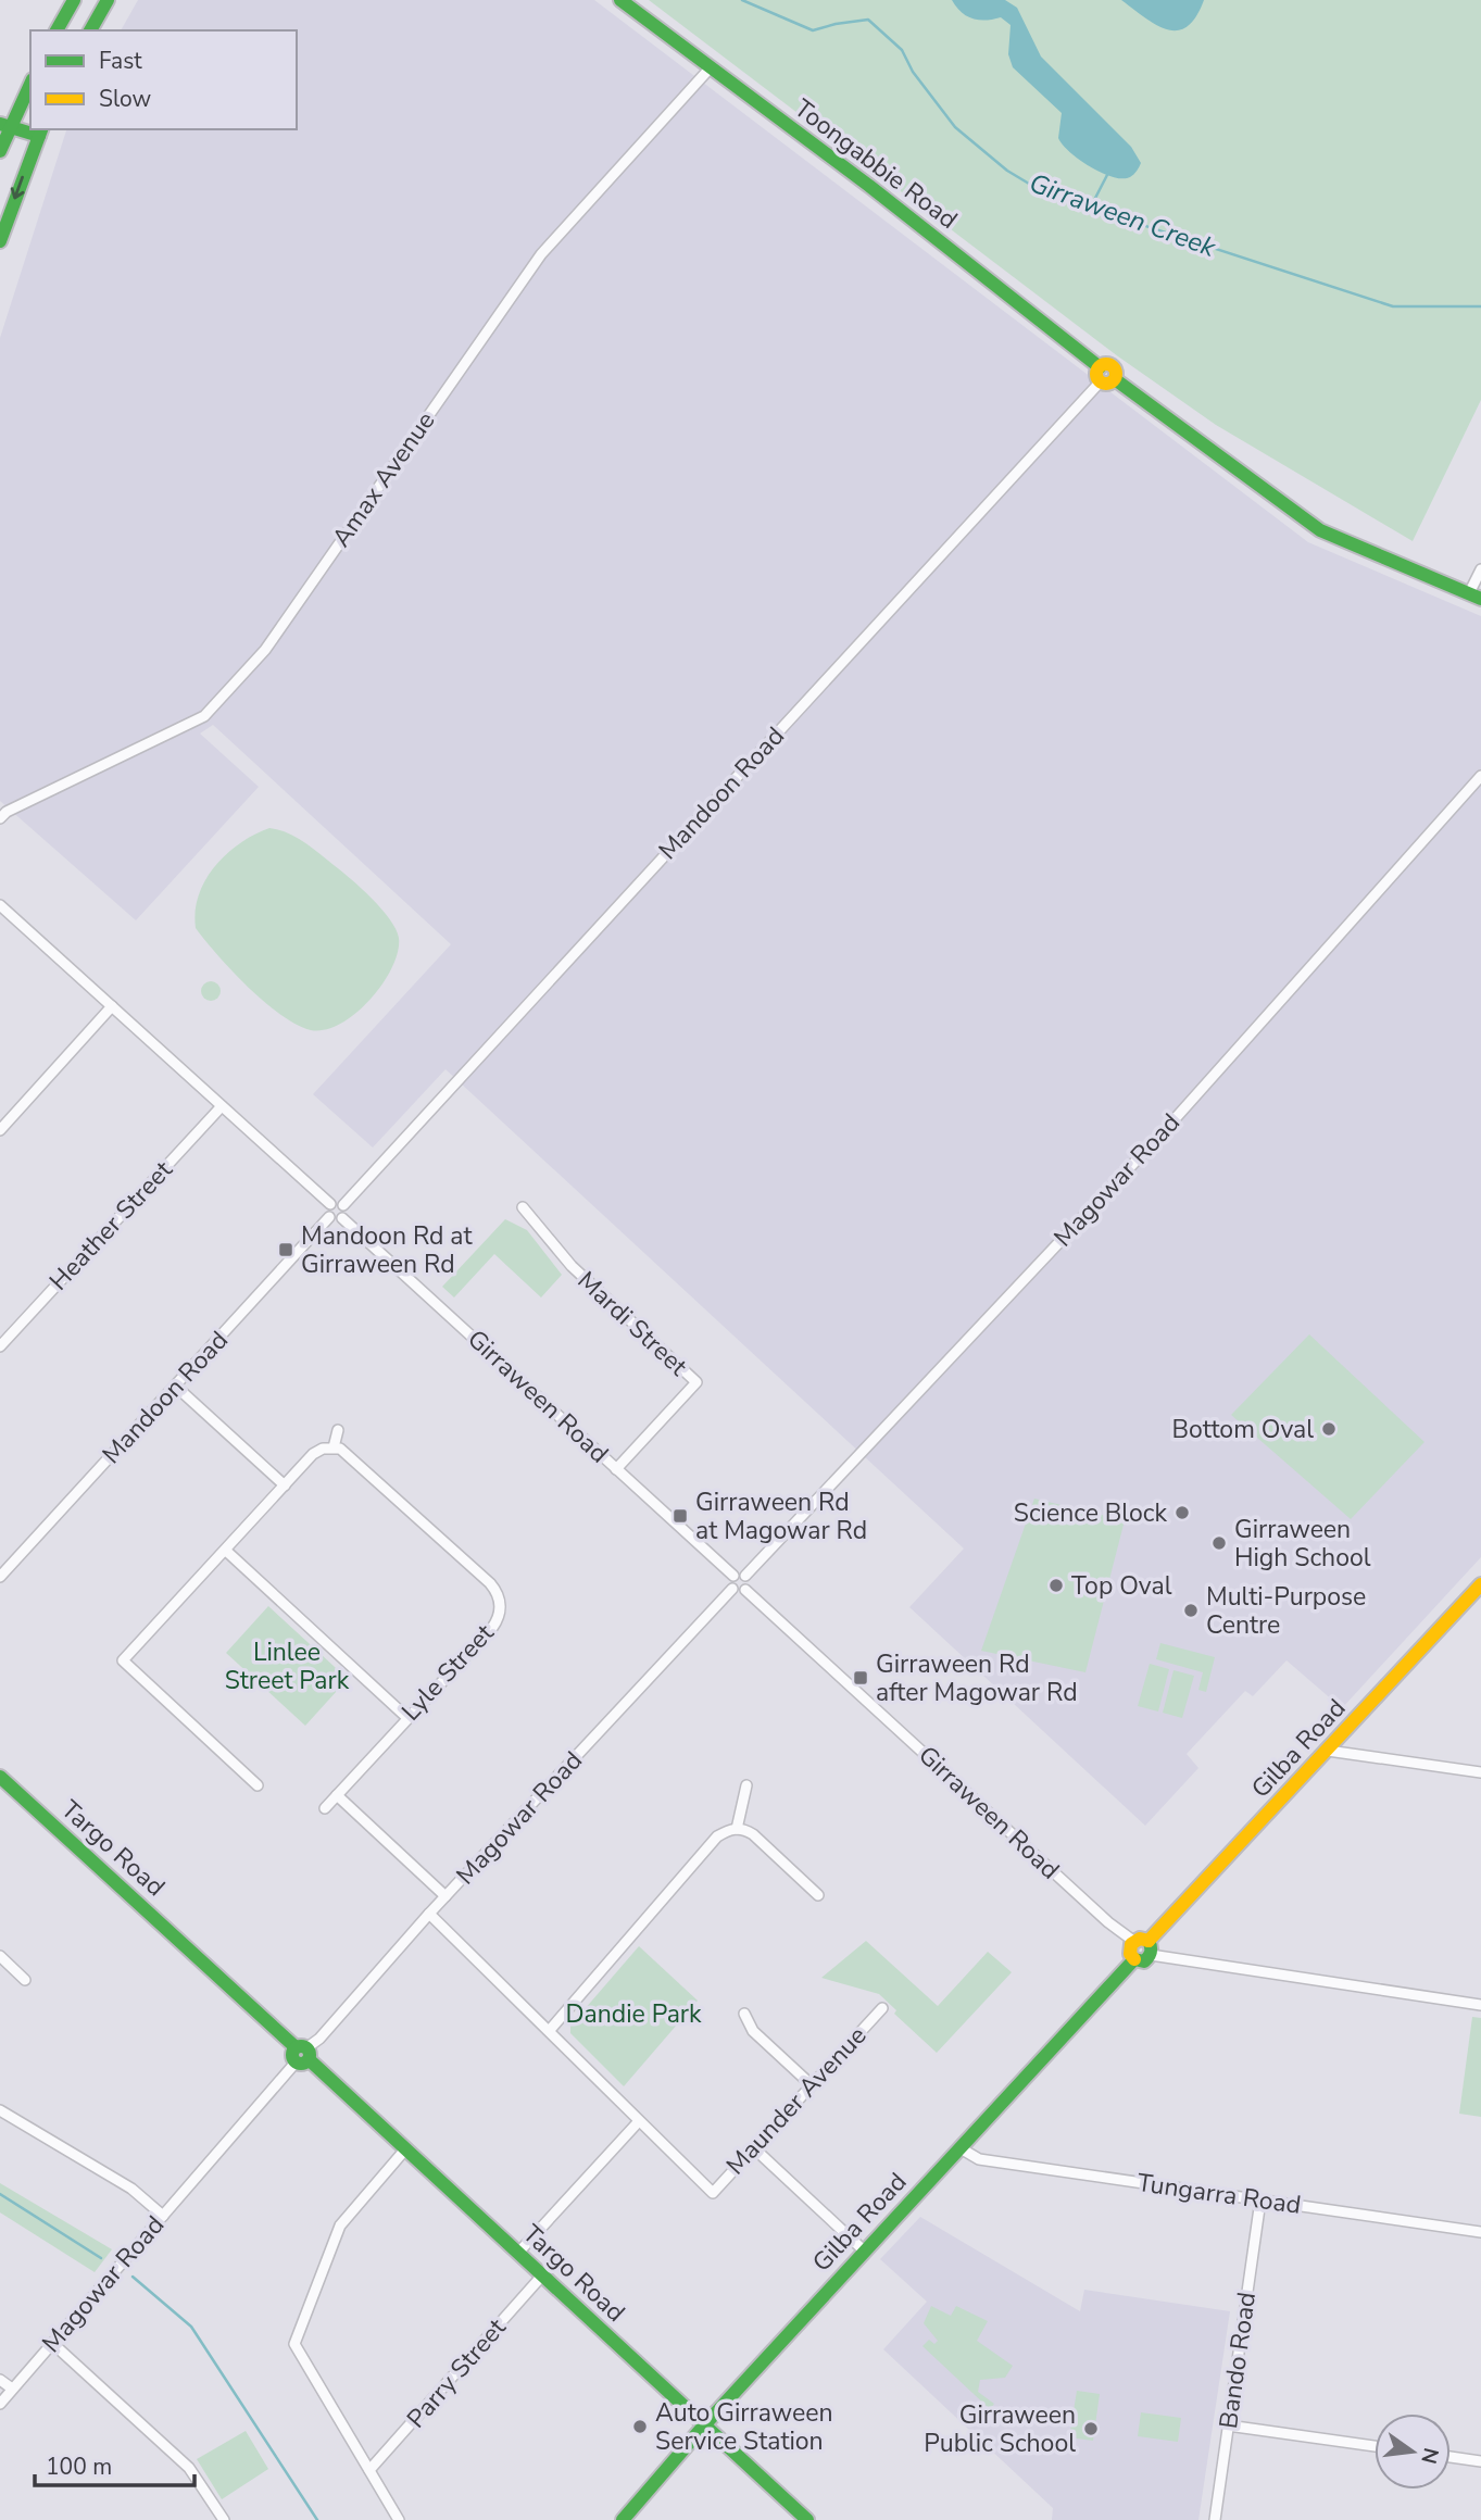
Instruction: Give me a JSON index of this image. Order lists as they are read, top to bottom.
{
  "streets": {
    "main road": ["Toongabbie Road", "Gilba Road", "Targo Road"],
    "street": [
      "Amax Avenue",
      "Mandoon Road",
      "Magowar Road",
      "Heather Street",
      "Mardi Street",
      "Girraween Road",
      "Lyle Street",
      "Maunder Avenue",
      "Tungarra Road",
      "Bando Road",
      "Parry Street"
    ]
  },
  "crossings": [
    ["Toongabbie Road", "Amax Avenue"],
    ["Toongabbie Road", "Mandoon Road"],
    ["Mandoon Road", "Girraween Road"],
    ["Magowar Road", "Girraween Road"],
    ["Magowar Road", "Targo Road"],
    ["Magowar Road", "Maunder Avenue"],
    ["Mardi Street", "Girraween Road"],
    ["Gilba Road", "Targo Road"],
    ["Gilba Road", "Tungarra Road"],
    ["Targo Road", "Parry Street"],
    ["Tungarra Road", "Bando Road"]
  ],
  "water": ["Girraween Creek"],
  "parks": ["Linlee Street Park", "Dandie Park"],
  "places": {
    "transit": ["Mandoon Rd at Girraween Rd", "Girraween Rd at Magowar Rd", "Girraween Rd after Magowar Rd"],
    "other": [
      "Bottom Oval",
      "Science Block",
      "Girraween High School",
      "Top Oval",
      "Multi-Purpose Centre",
      "Auto Girraween Service Station",
      "Girraween Public School"
    ]
  },
  "legend": ["Fast", "Slow"],
  "scale_bar": "100 m",
  "north": "right"
}
